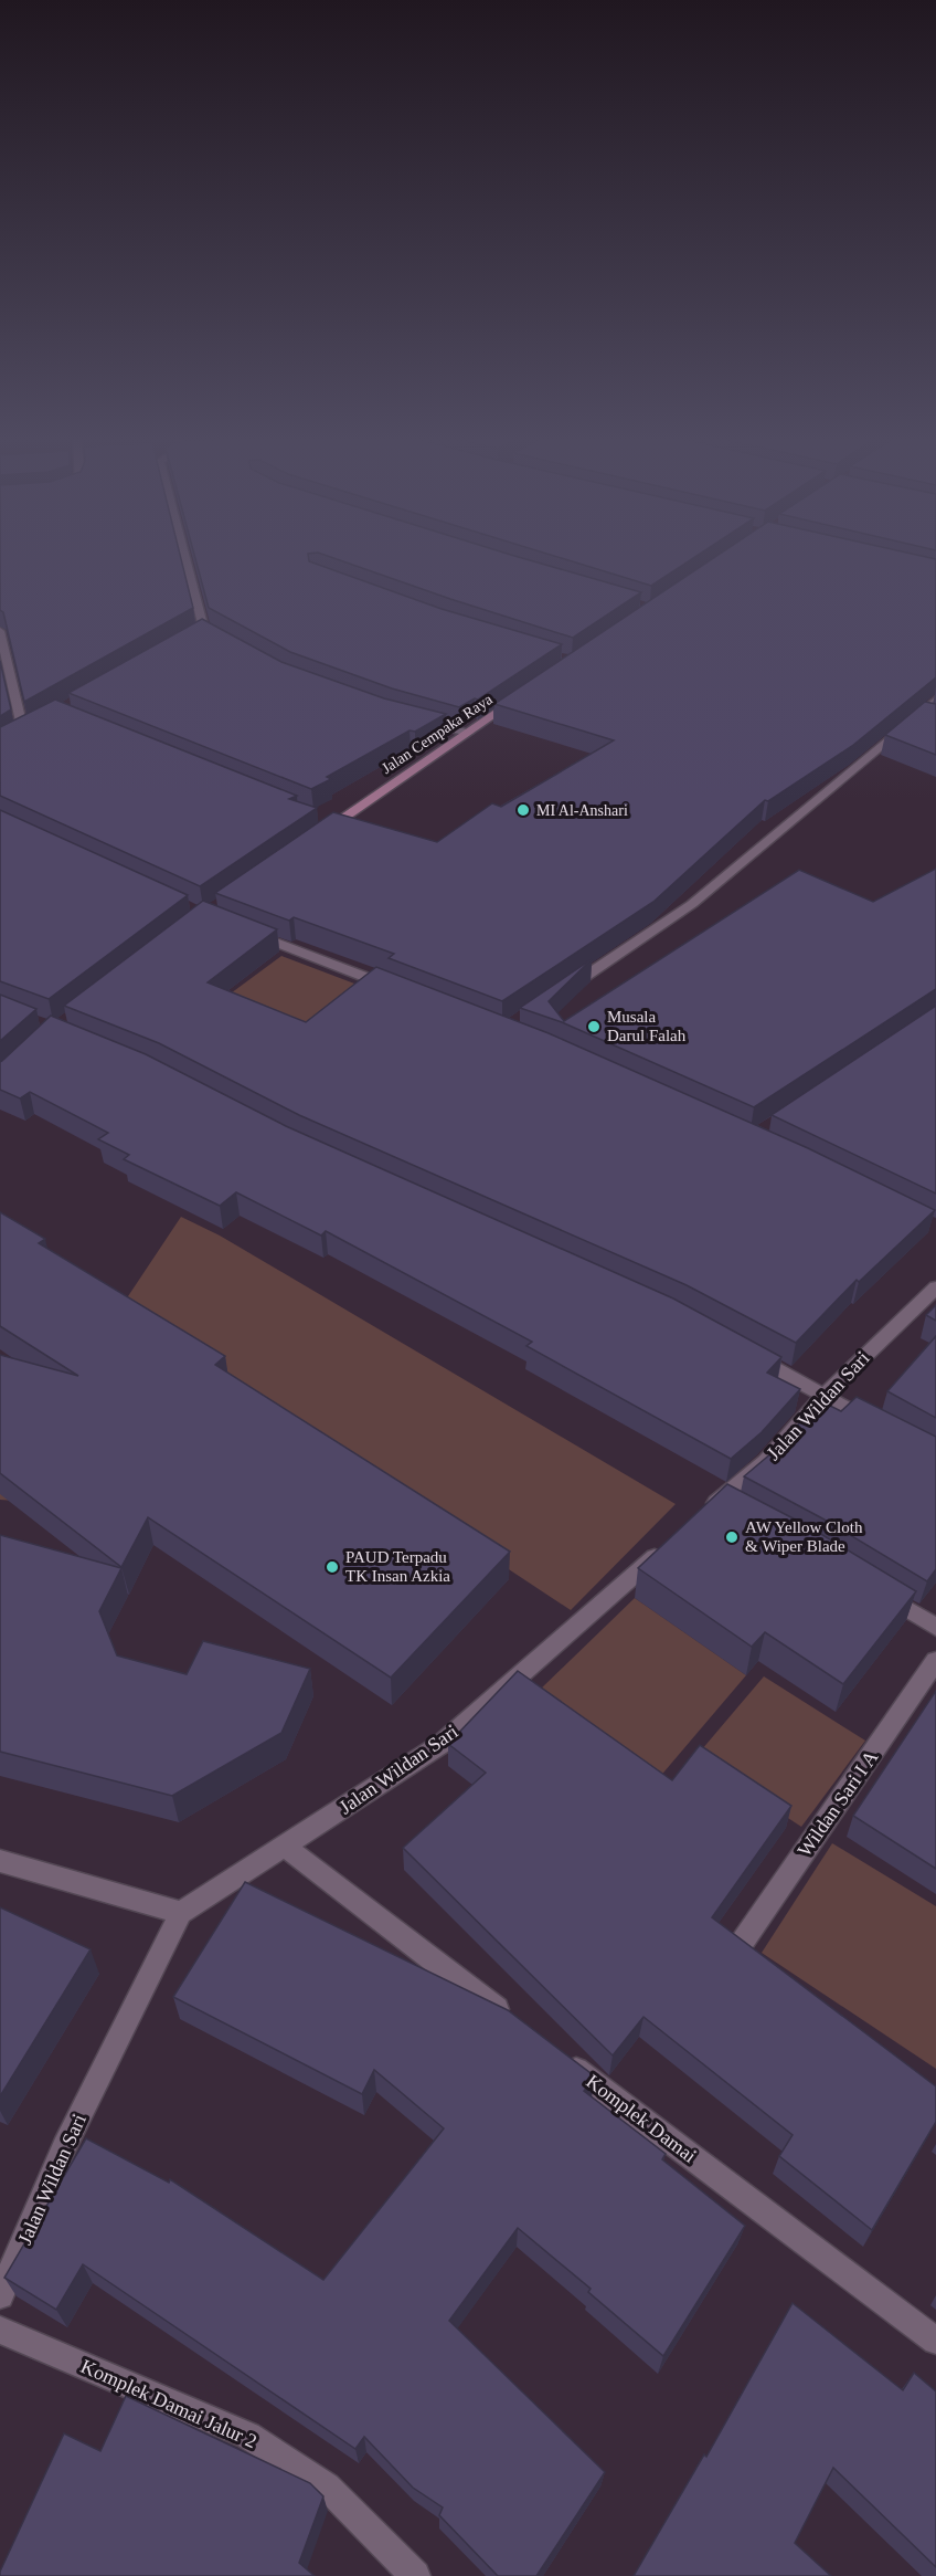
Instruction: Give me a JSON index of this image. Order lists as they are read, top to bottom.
{
  "streets": {
    "street": [
      "Jalan Cempaka Raya",
      "Jalan Wildan Sari",
      "Wildan Sari I A",
      "Komplek Damai",
      "Komplek Damai Jalur 2"
    ]
  },
  "places": [
    "MI Al-Anshari",
    "Musala Darul Falah",
    "AW Yellow Cloth & Wiper Blade",
    "PAUD Terpadu TK Insan Azkia"
  ]
}
